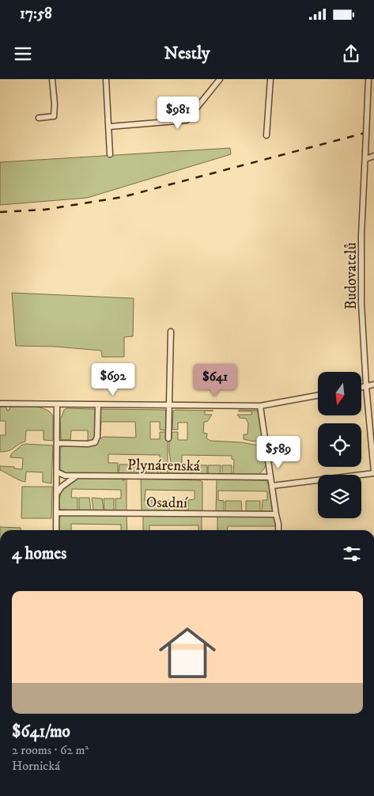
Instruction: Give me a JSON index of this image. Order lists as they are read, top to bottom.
{
  "streets": {
    "street": ["Budovatelů", "Plynárenská", "Osadní"]
  },
  "north": "bottom",
  "page": {
    "status": "17:58",
    "header": "Nestly",
    "price": [
      "$981",
      "$692",
      "$641",
      "$589"
    ],
    "heading": "4 homes",
    "list": [
      {
        "name": "$641/mo",
        "note": "2 rooms · 62 m² · Hornická"
      }
    ]
  }
}
